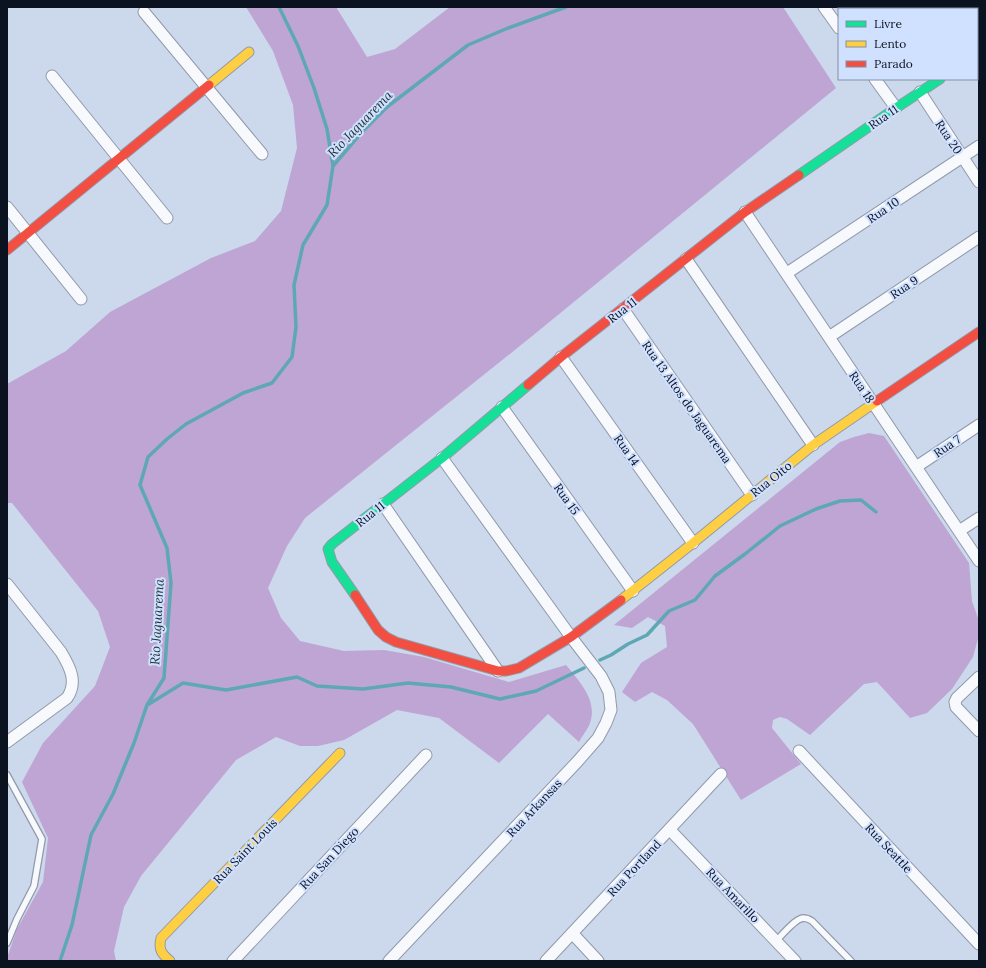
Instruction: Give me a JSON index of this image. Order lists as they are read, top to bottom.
{
  "streets": {
    "street": [
      "Rua 11",
      "Rua 20",
      "Rua 10",
      "Rua 9",
      "Rua 18",
      "Rua 13 Altos do Jaguarema",
      "Rua 7",
      "Rua 14",
      "Rua Oito",
      "Rua 15",
      "Rua Arkansas",
      "Rua Seattle",
      "Rua Saint Louis",
      "Rua San Diego",
      "Rua Portland",
      "Rua Amarillo"
    ]
  },
  "crossings": [
    ["Rua 11", "Rua 20"],
    ["Rua 11", "Rua 18"],
    ["Rua 11", "Rua 13 Altos do Jaguarema"],
    ["Rua 11", "Rua 14"],
    ["Rua 11", "Rua Oito"],
    ["Rua 11", "Rua 15"],
    ["Rua 11", "Rua Arkansas"],
    ["Rua 20", "Rua 10"],
    ["Rua 10", "Rua 18"],
    ["Rua 9", "Rua 18"],
    ["Rua 18", "Rua 7"],
    ["Rua 18", "Rua Oito"],
    ["Rua 13 Altos do Jaguarema", "Rua Oito"],
    ["Rua 14", "Rua Oito"],
    ["Rua Oito", "Rua 15"],
    ["Rua Oito", "Rua Arkansas"],
    ["Rua Portland", "Rua Amarillo"]
  ],
  "water": ["Rio Jaguarema"],
  "legend": ["Livre", "Lento", "Parado"]
}
